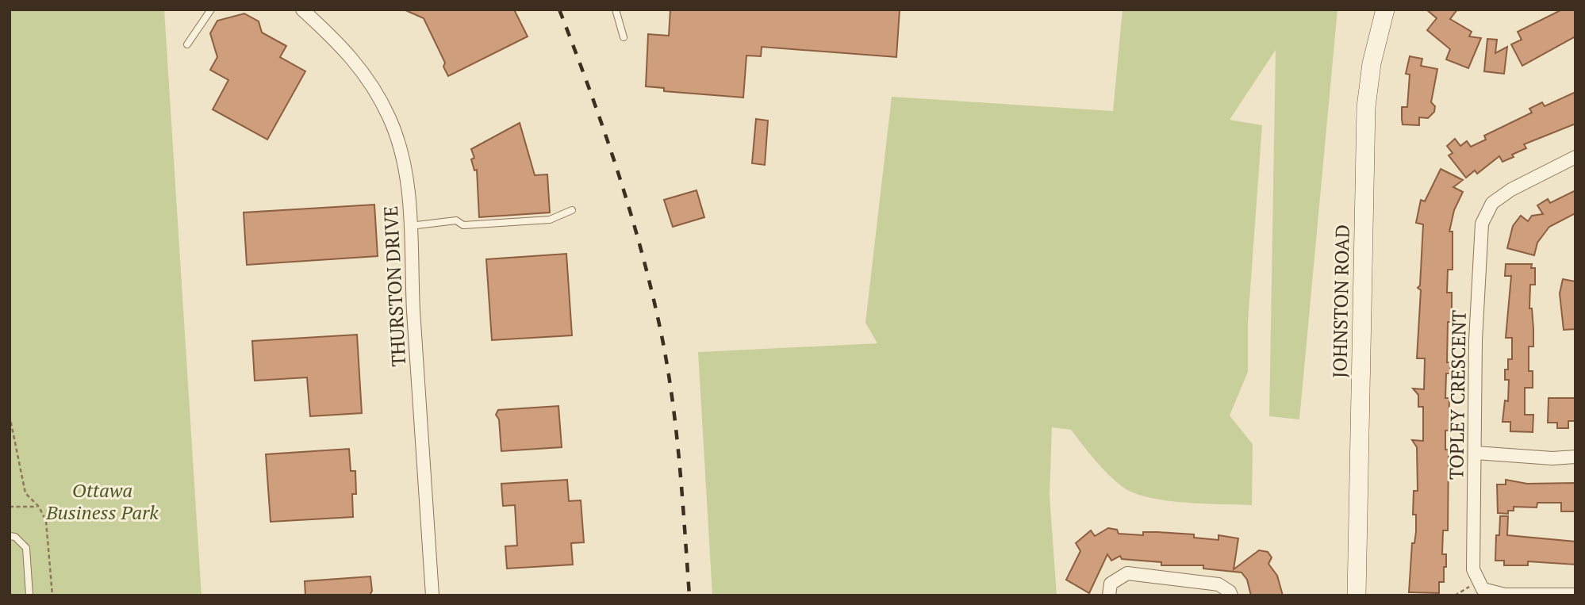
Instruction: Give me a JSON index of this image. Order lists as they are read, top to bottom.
{
  "streets": {
    "street": ["THURSTON DRIVE", "JOHNSTON ROAD", "TOPLEY CRESCENT"]
  },
  "parks": ["Ottawa Business Park"]
}
